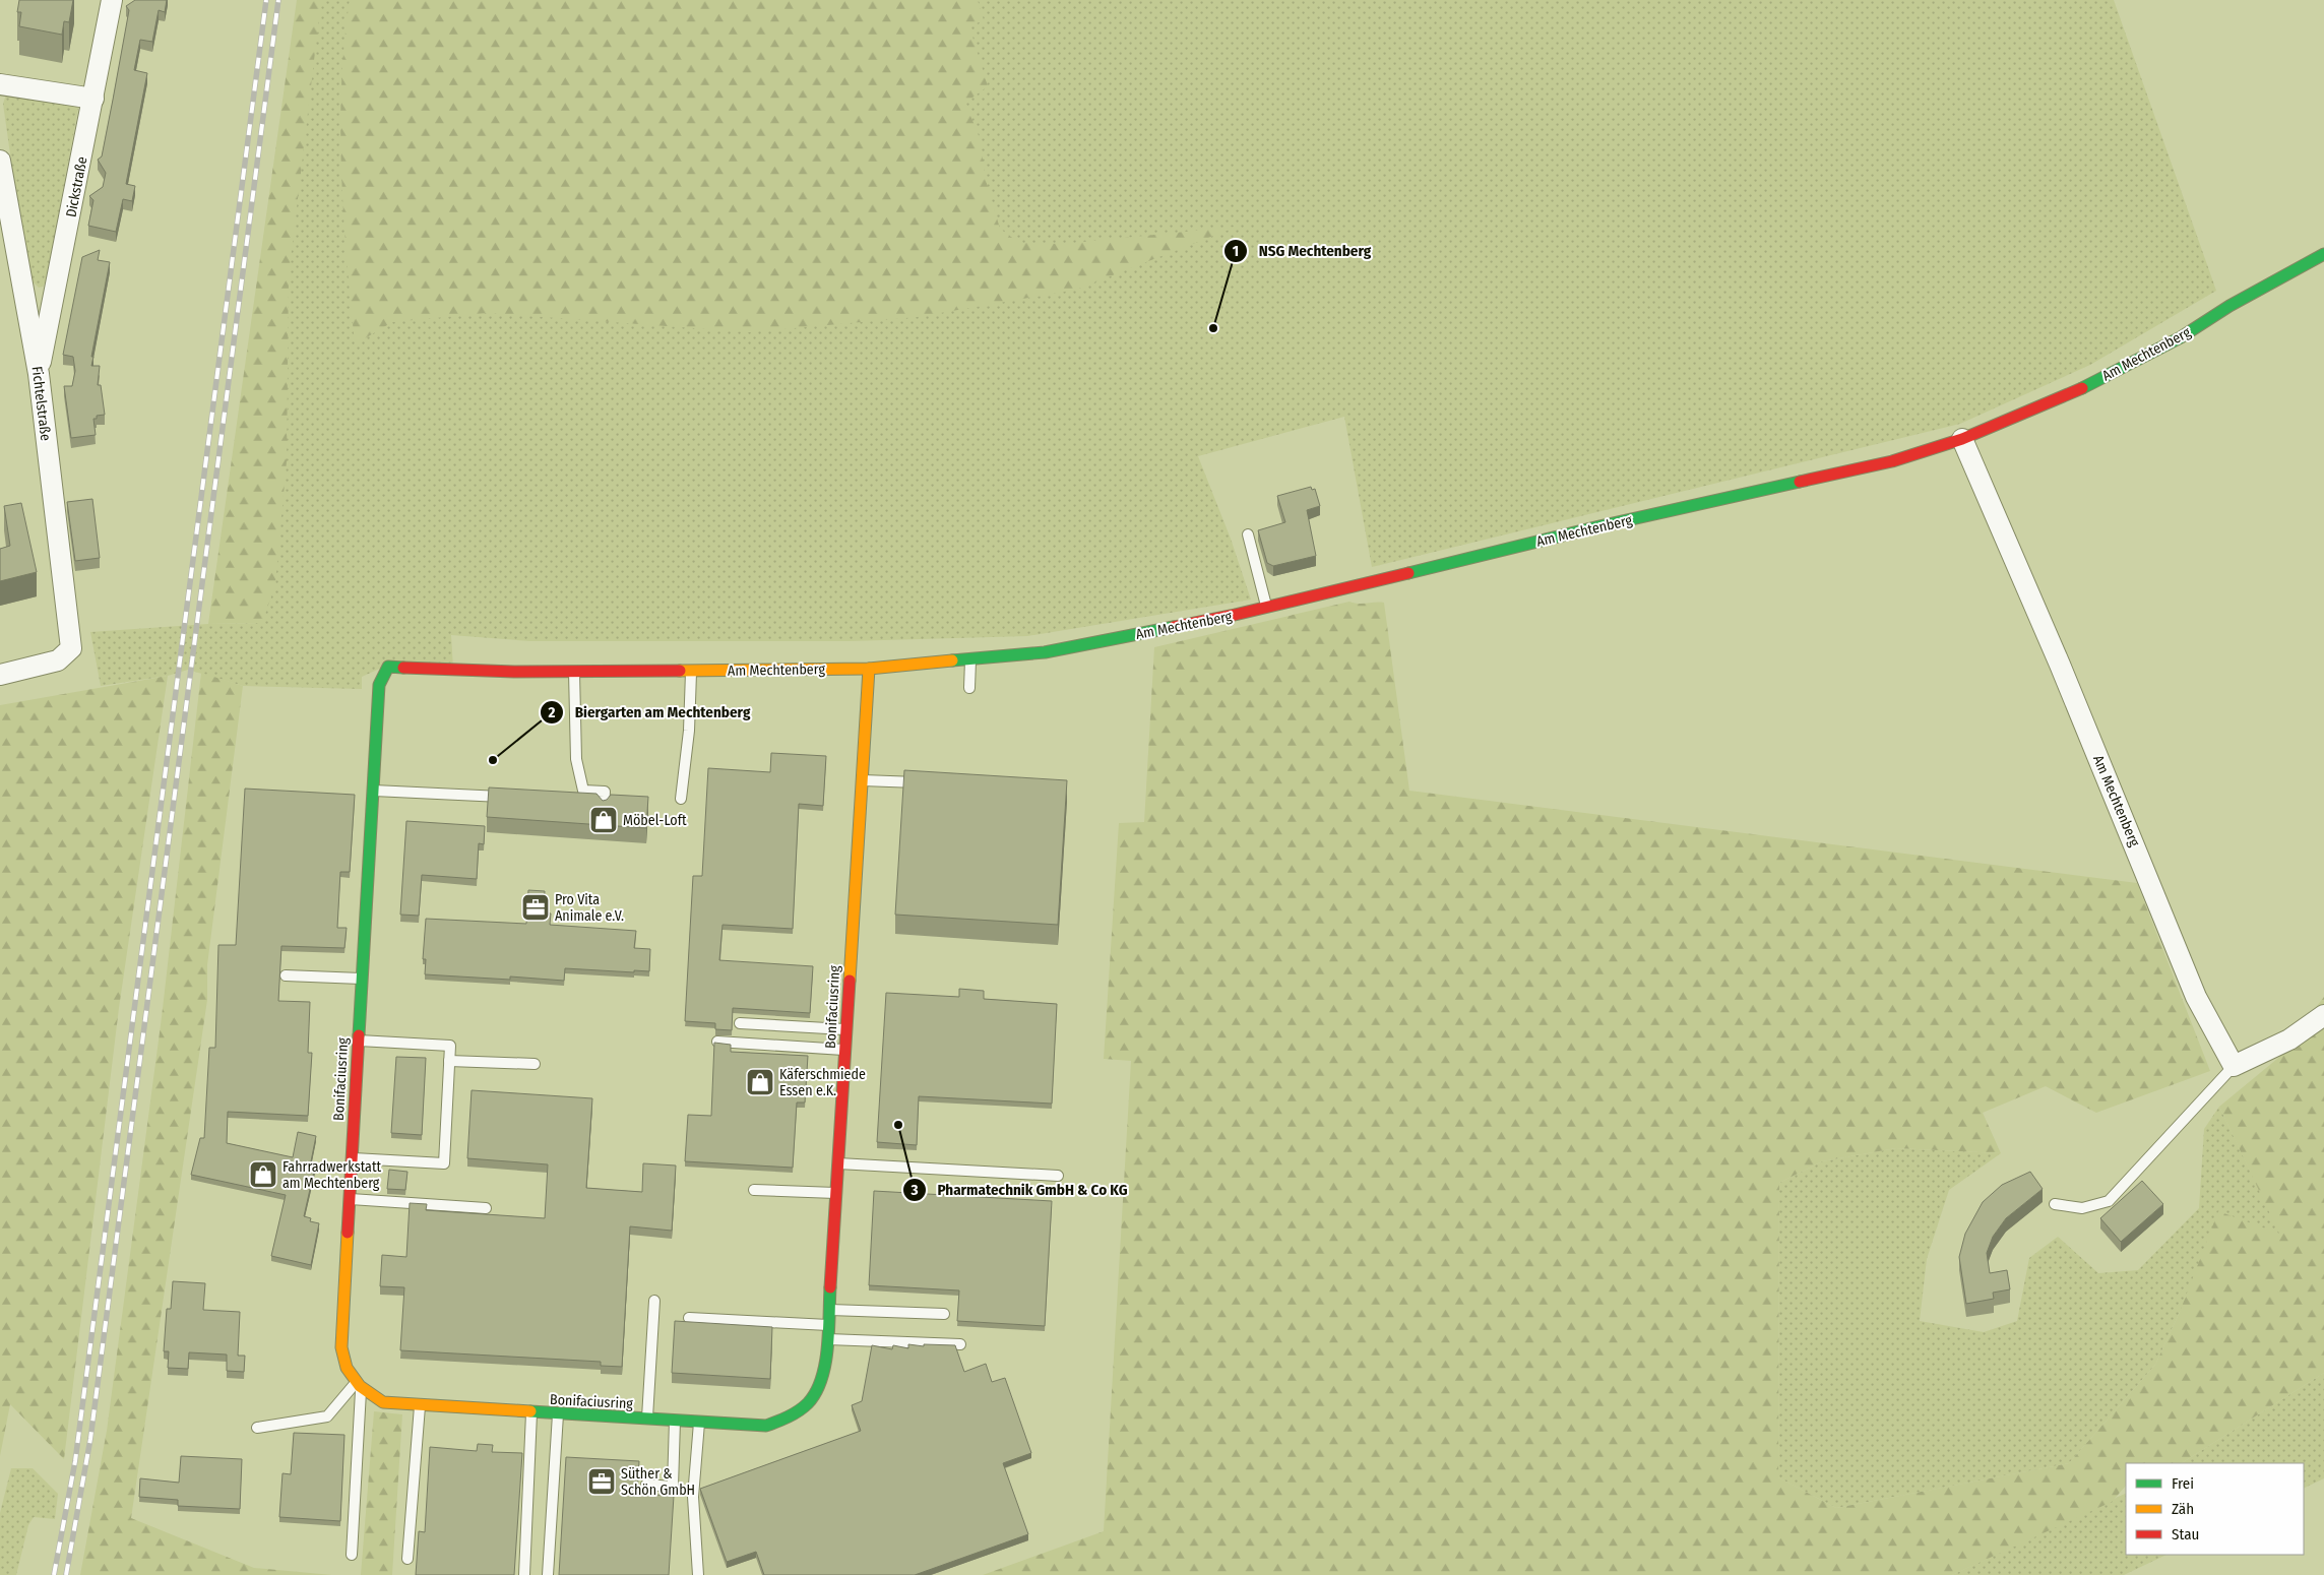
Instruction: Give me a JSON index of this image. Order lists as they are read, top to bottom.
{
  "streets": {
    "street": [
      "Dickstraße",
      "Am Mechtenberg",
      "Fichtelstraße",
      "Bonifaciusring"
    ]
  },
  "crossings": [
    ["Dickstraße", "Fichtelstraße"],
    ["Am Mechtenberg", "Bonifaciusring"]
  ],
  "places": {
    "other": ["NSG Mechtenberg", "Biergarten am Mechtenberg", "Pharmatechnik GmbH & Co KG"],
    "shop": ["Möbel-Loft", "Käferschmiede Essen e.K.", "Fahrradwerkstatt am Mechtenberg"],
    "office": ["Pro Vita Animale e.V.", "Süther & Schön GmbH"]
  },
  "legend": ["Frei", "Zäh", "Stau"]
}
